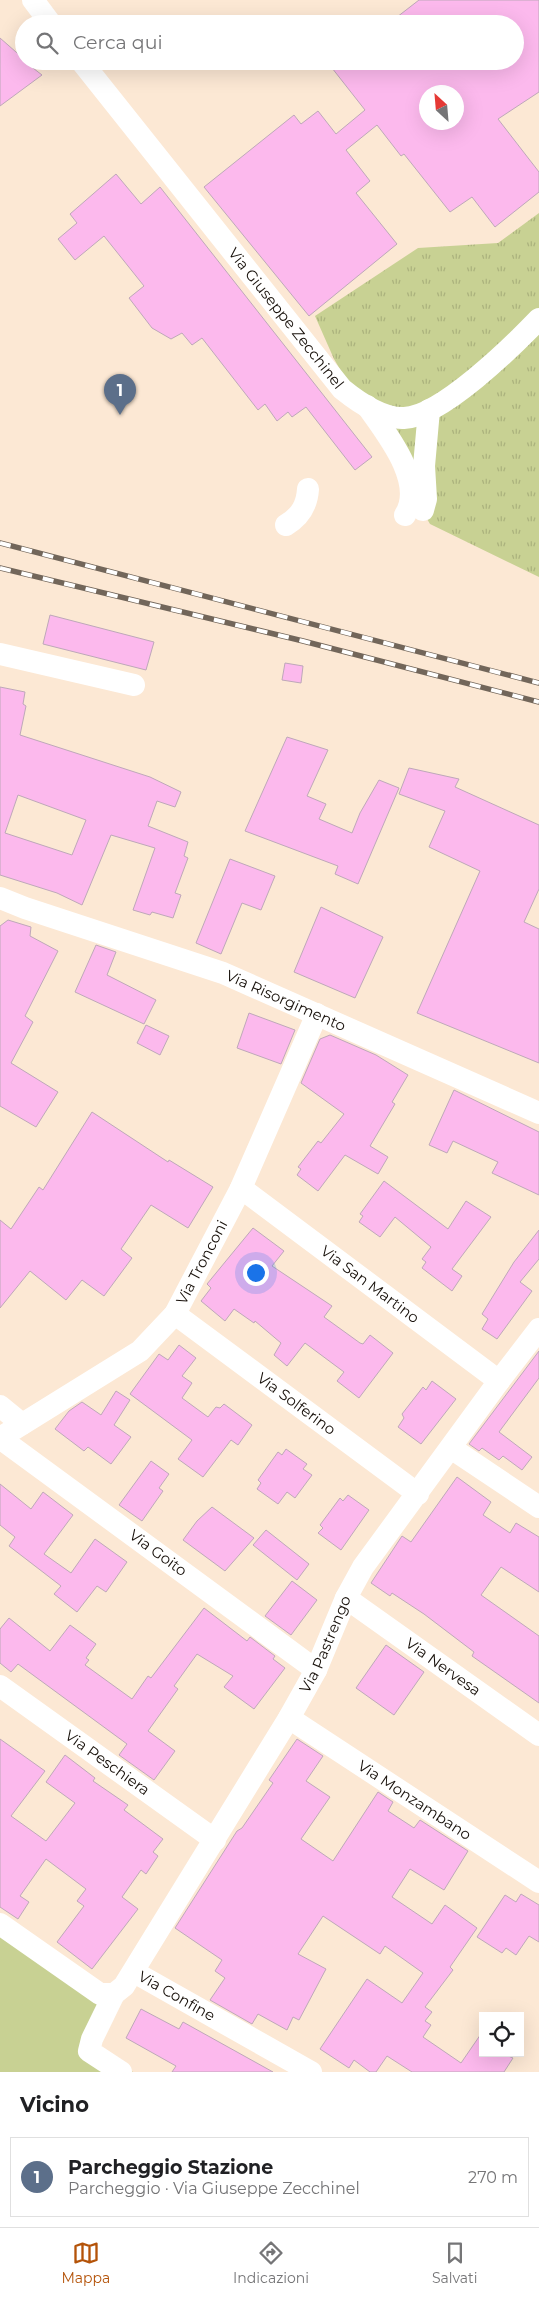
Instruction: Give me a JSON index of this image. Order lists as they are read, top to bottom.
{
  "streets": {
    "street": [
      "Via Giuseppe Zecchinel",
      "Via Risorgimento",
      "Via Tronconi",
      "Via San Martino",
      "Via Solferino",
      "Via Goito",
      "Via Pastrengo",
      "Via Nervesa",
      "Via Peschiera",
      "Via Monzambano",
      "Via Confine"
    ]
  },
  "crossings": [
    ["Via Risorgimento", "Via Tronconi"],
    ["Via Tronconi", "Via San Martino"],
    ["Via Tronconi", "Via Solferino"],
    ["Via Tronconi", "Via Goito"],
    ["Via San Martino", "Via Pastrengo"],
    ["Via Solferino", "Via Pastrengo"],
    ["Via Goito", "Via Pastrengo"],
    ["Via Pastrengo", "Via Nervesa"],
    ["Via Pastrengo", "Via Peschiera"],
    ["Via Pastrengo", "Via Monzambano"],
    ["Via Pastrengo", "Via Confine"]
  ],
  "north": "top left",
  "page": {
    "search": "Cerca qui",
    "pins": "1",
    "heading": "Vicino",
    "list": [
      {
        "mark": "1",
        "name": "Parcheggio Stazione",
        "note": "Parcheggio · Via Giuseppe Zecchinel",
        "value": "270 m"
      }
    ],
    "nav": ["Mappa", "Indicazioni", "Salvati"]
  }
}
